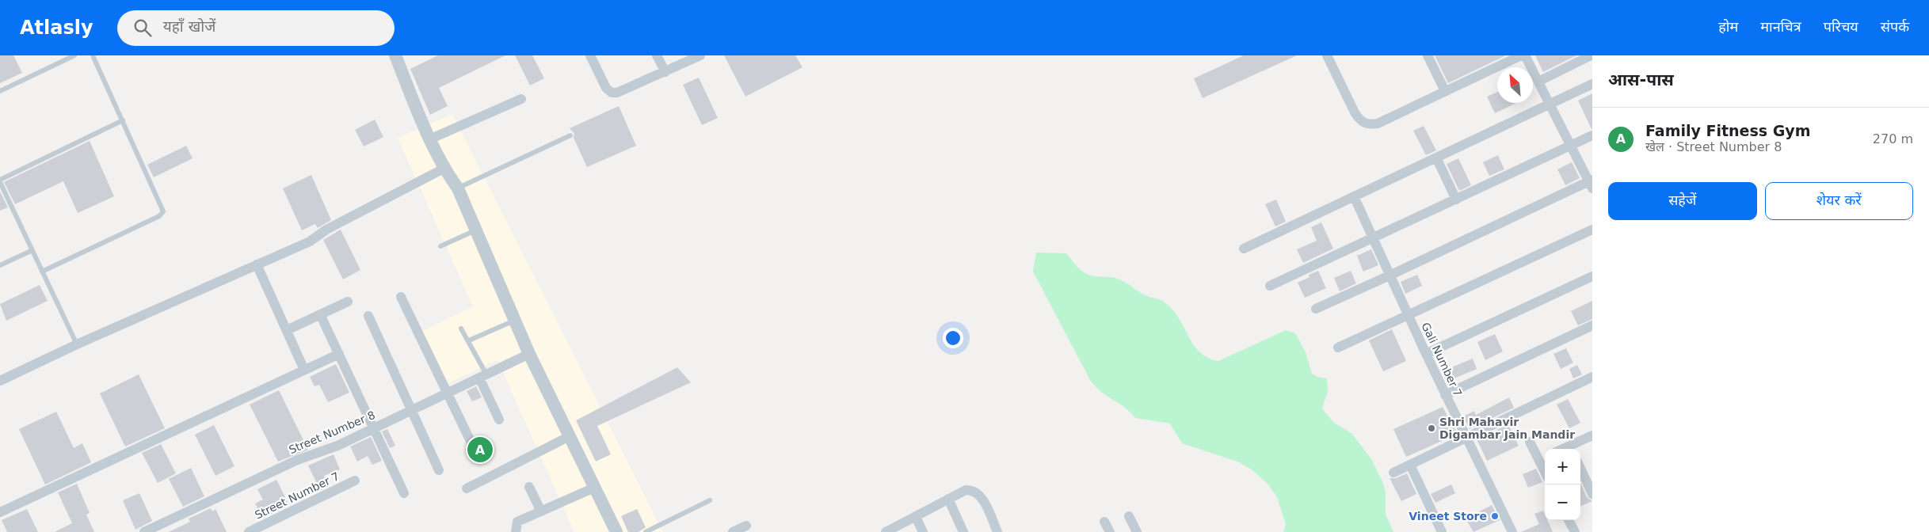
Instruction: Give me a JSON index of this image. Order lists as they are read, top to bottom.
{
  "streets": {
    "street": ["Gali Number 7", "Street Number 8", "Street Number 7"]
  },
  "places": ["Shri Mahavir Digambar Jain Mandir", "Vineet Store"],
  "north": "top left",
  "page": {
    "header": "Atlasly",
    "search": "यहाँ खोजें",
    "nav": [
      "होम",
      "मानचित्र",
      "परिचय",
      "संपर्क"
    ],
    "heading": "आस-पास",
    "list": [
      {
        "mark": "A",
        "name": "Family Fitness Gym",
        "note": "खेल · Street Number 8",
        "value": "270 m"
      }
    ],
    "buttons": ["सहेजें", "शेयर करें"],
    "pins": "A",
    "map_buttons": ["+", "−"]
  }
}
